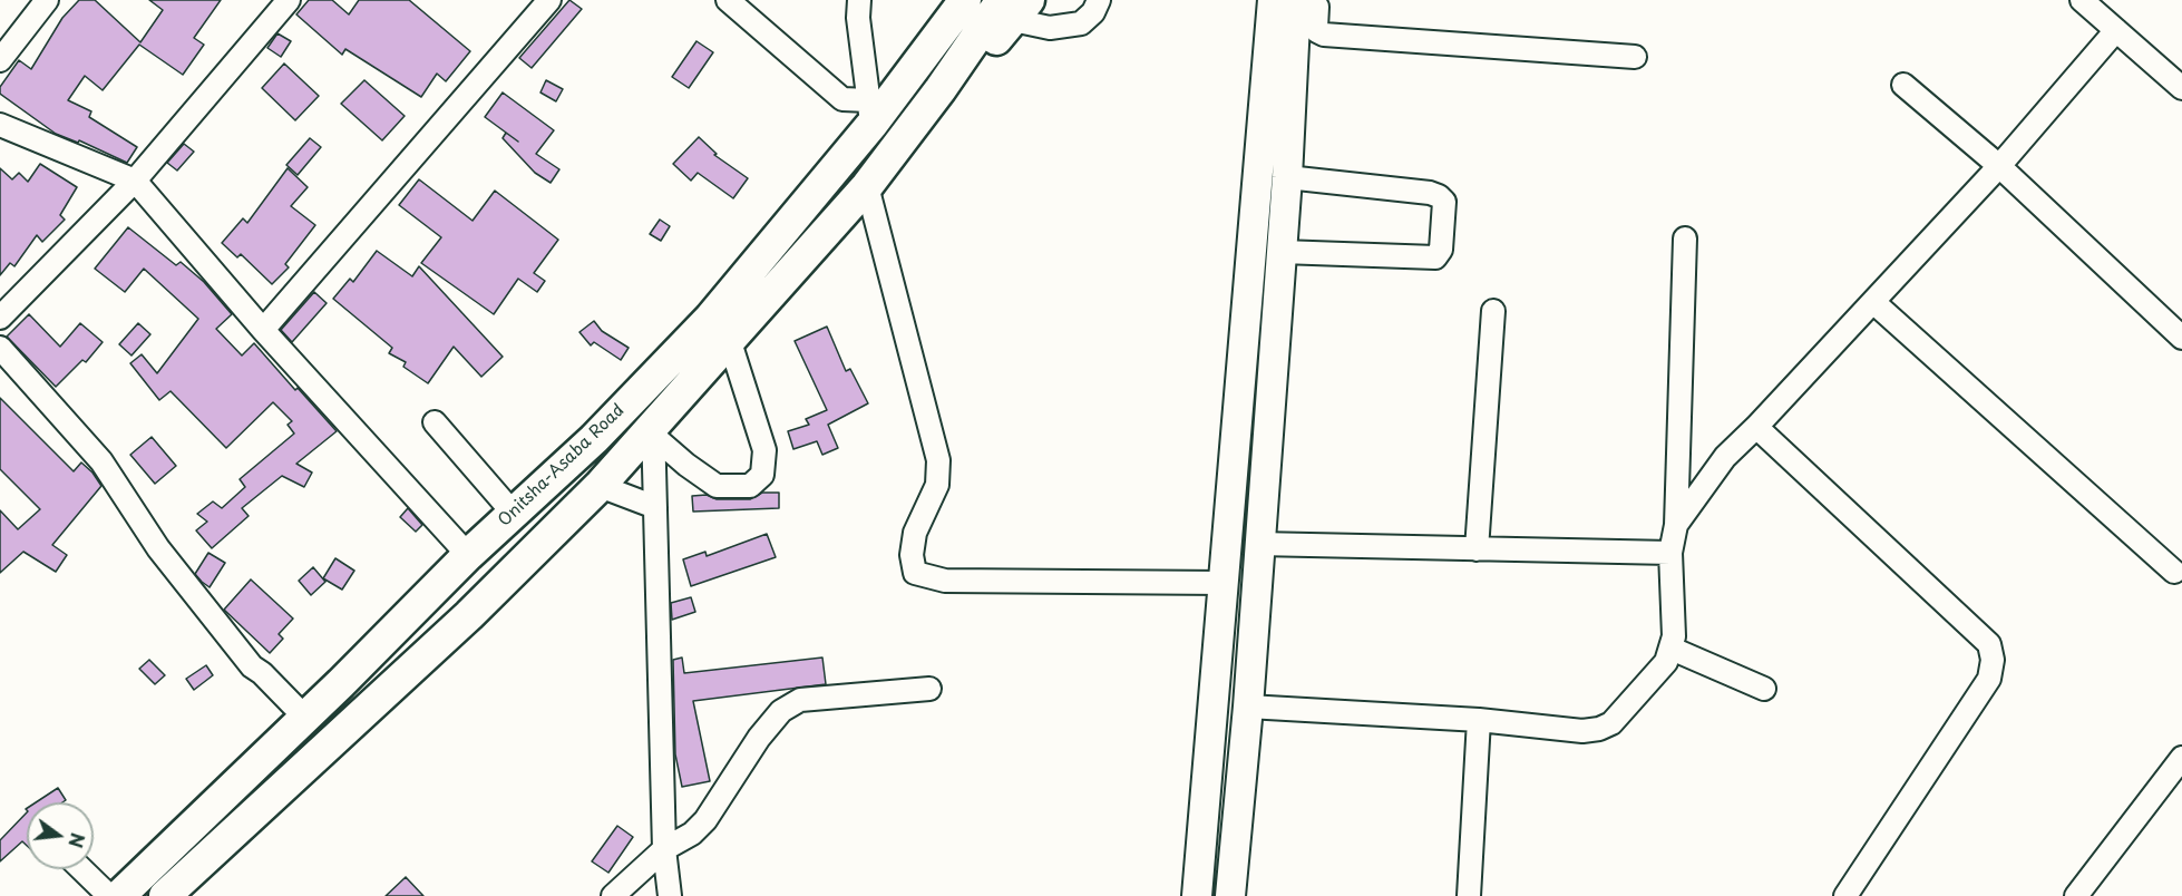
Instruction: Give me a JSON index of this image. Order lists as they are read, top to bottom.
{
  "streets": {
    "highway": ["Onitsha-Asaba Road"]
  },
  "north": "right"
}
